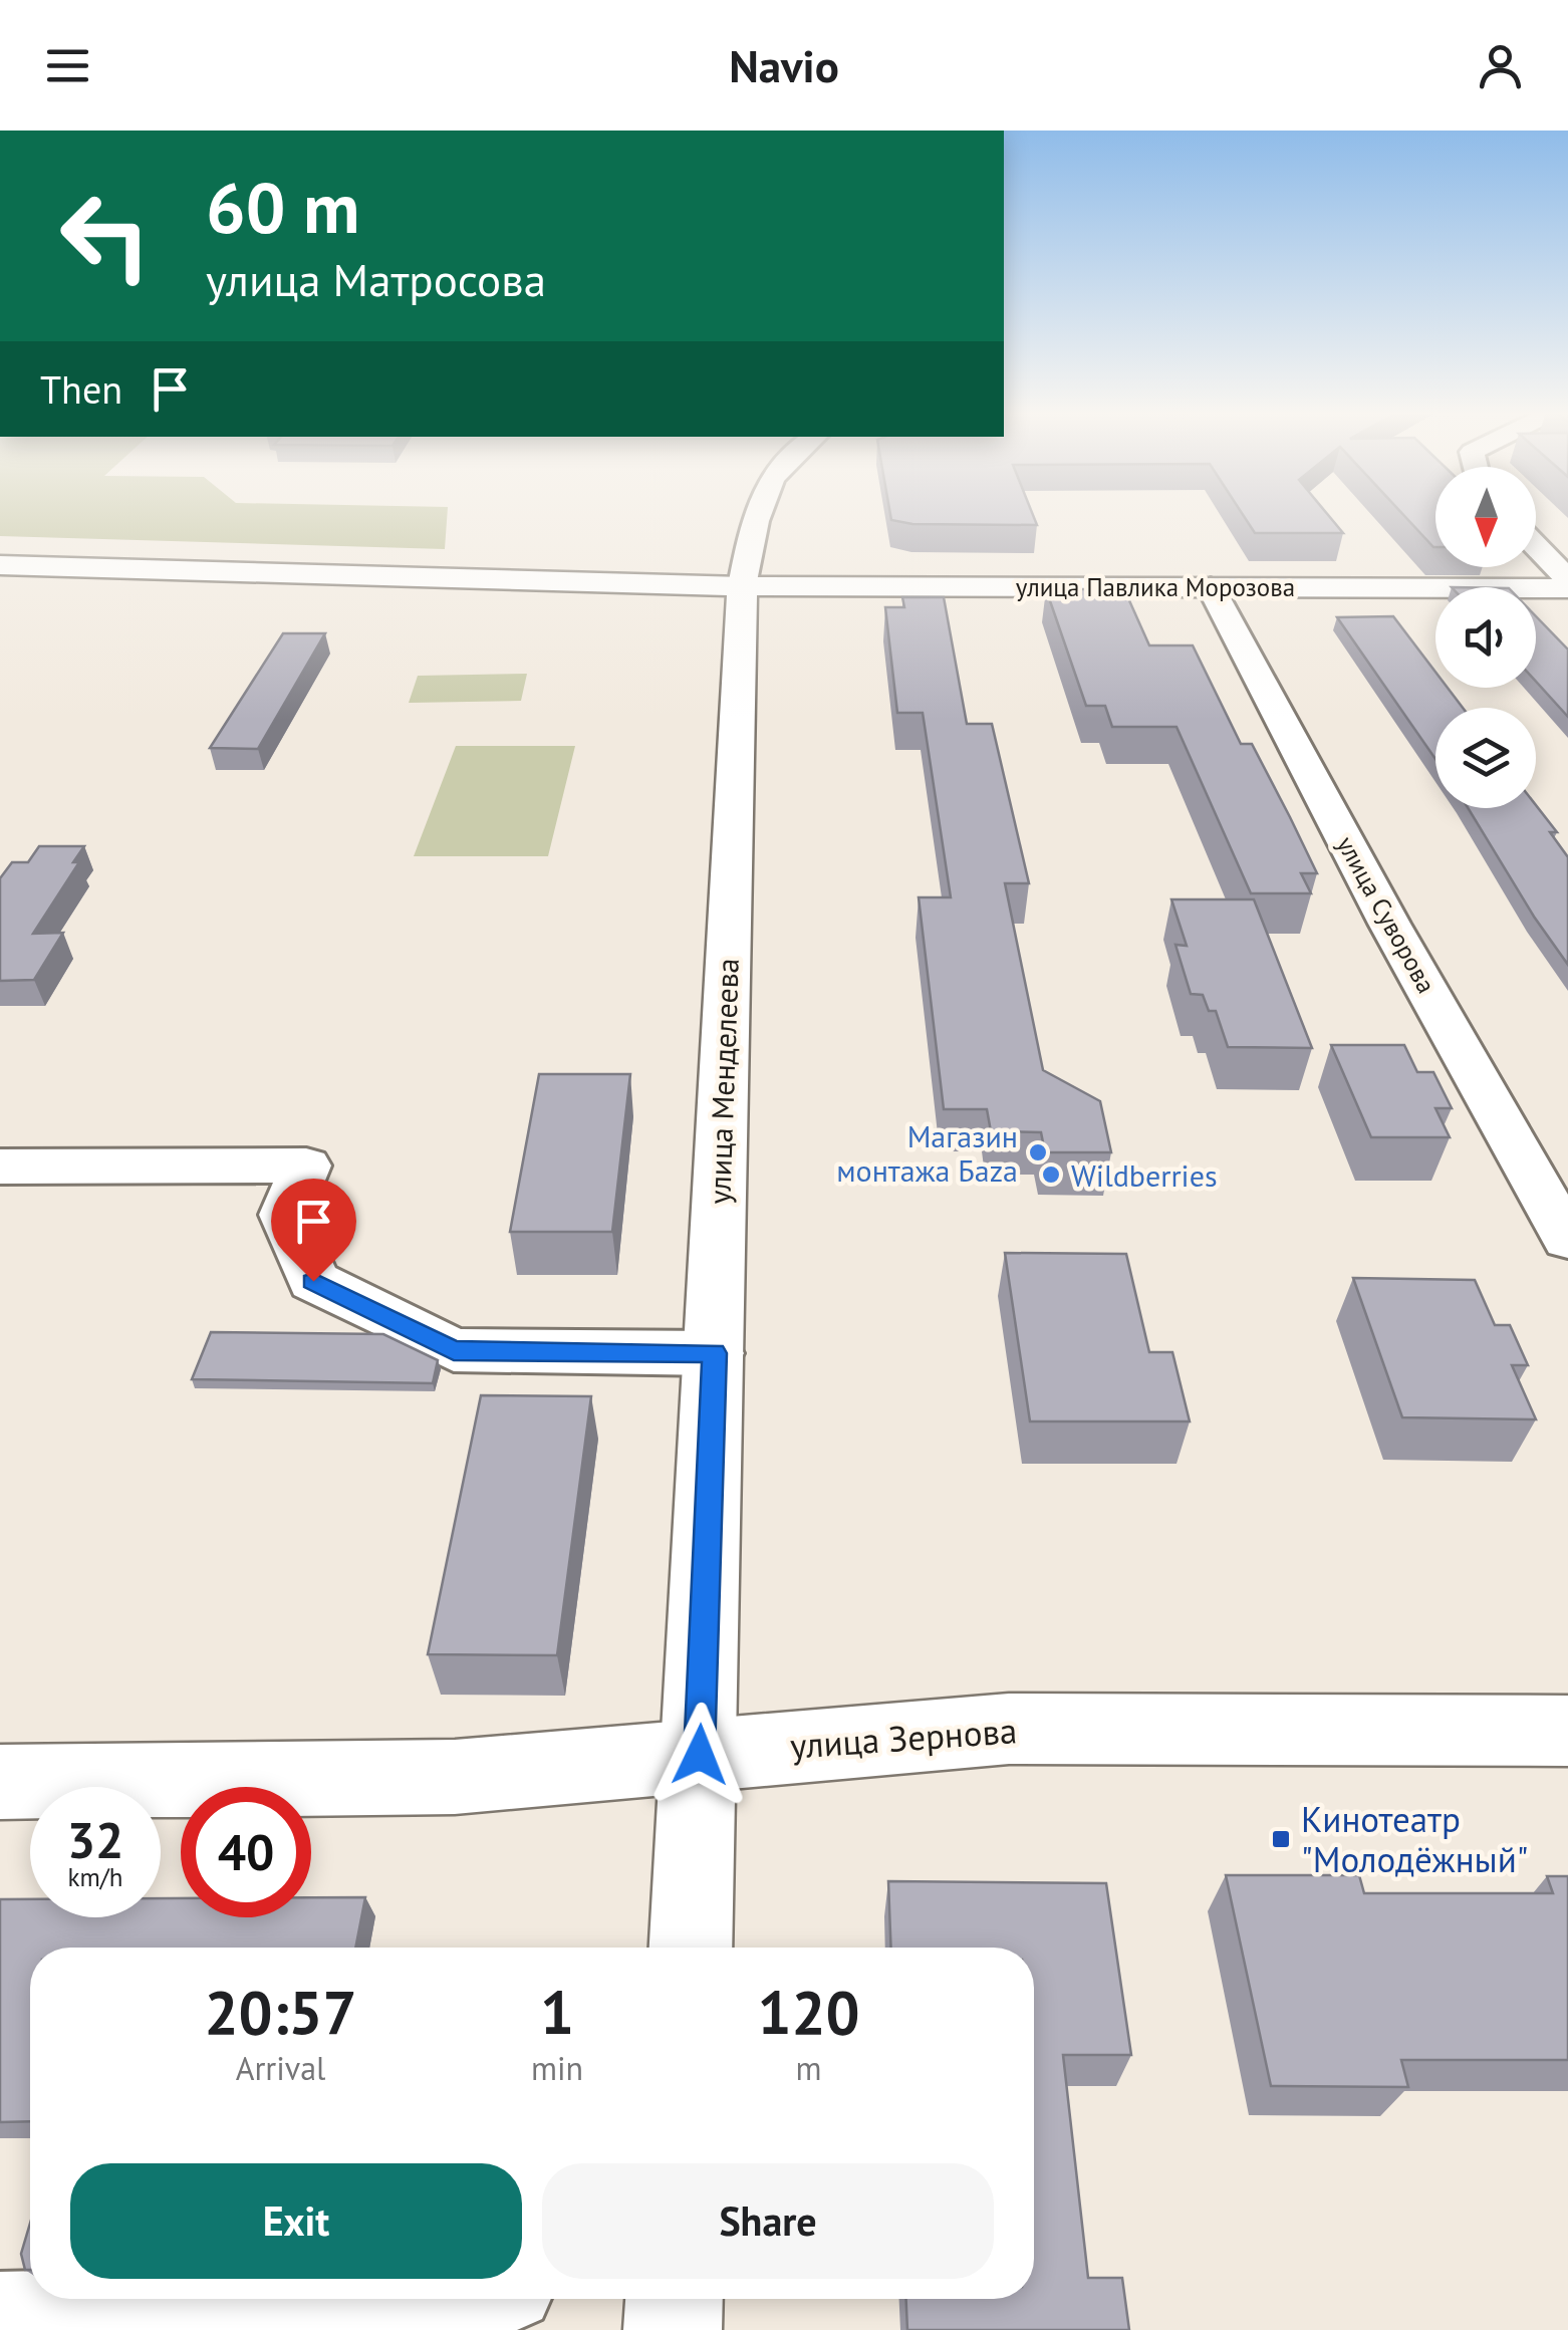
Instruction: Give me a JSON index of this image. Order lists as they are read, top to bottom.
{
  "streets": {
    "street": [
      "улица Павлика Морозова",
      "улица Суворова",
      "улица Менделеева",
      "улица Зернова"
    ]
  },
  "crossings": [
    ["улица Павлика Морозова", "улица Суворова"],
    ["улица Павлика Морозова", "улица Менделеева"],
    ["улица Менделеева", "улица Зернова"]
  ],
  "places": {
    "other": ["Магазин монтажа Баzа", "Wildberries"],
    "transit": ["Кинотеатр \"Молодёжный\""]
  },
  "north": "bottom",
  "page": {
    "header": "Navio",
    "turn": ["60 m", "улица Матросова"],
    "then": "Then",
    "speed": "32 km/h",
    "limit": "40",
    "eta": [
      "20:57",
      "Arrival",
      "1",
      "min",
      "120",
      "m"
    ],
    "buttons": ["Exit", "Share"]
  }
}
